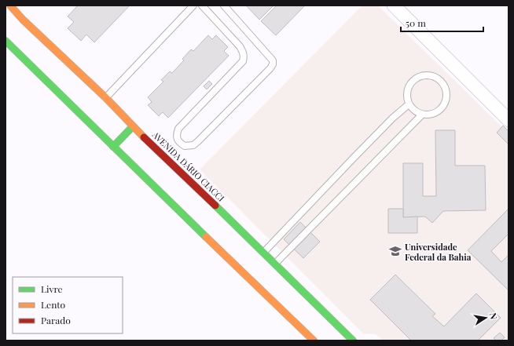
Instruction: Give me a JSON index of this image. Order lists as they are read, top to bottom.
{
  "streets": {
    "street": ["AVENIDA DÁRIO CIACCI"]
  },
  "places": {
    "school or university": ["Universidade Federal da Bahia"]
  },
  "legend": ["Livre", "Lento", "Parado"],
  "scale_bar": "50 m",
  "north": "right"
}
